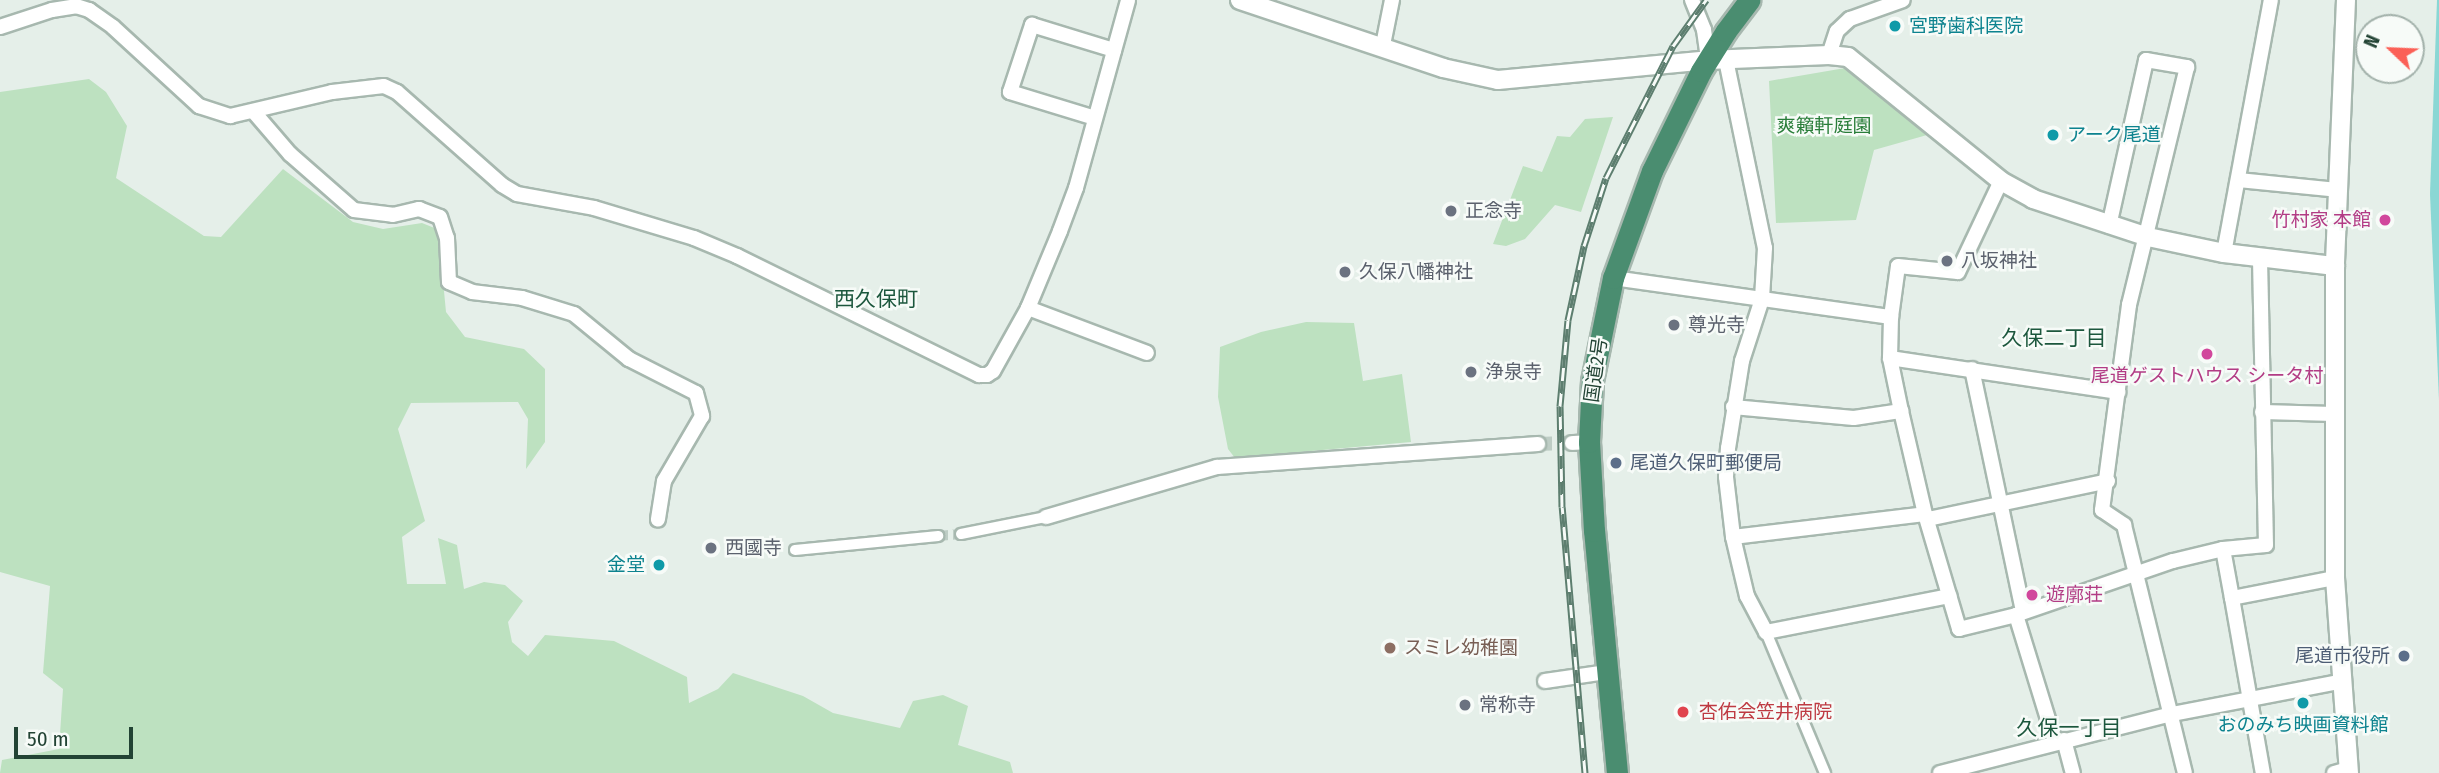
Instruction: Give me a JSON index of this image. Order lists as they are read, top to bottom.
{
  "streets": {
    "highway": ["国道2号"]
  },
  "districts": ["西久保町", "久保二丁目", "久保一丁目"],
  "parks": ["爽籟軒庭園"],
  "places": [
    "宮野歯科医院",
    "アーク尾道",
    "正念寺",
    "竹村家 本館",
    "八坂神社",
    "久保八幡神社",
    "尊光寺",
    "尾道ゲストハウス シータ村",
    "浄泉寺",
    "尾道久保町郵便局",
    "西國寺",
    "金堂",
    "遊廓荘",
    "スミレ幼稚園",
    "尾道市役所",
    "おのみち映画資料館",
    "常称寺",
    "杏佑会笠井病院"
  ],
  "scale_bar": "50 m",
  "north": "top left"
}
